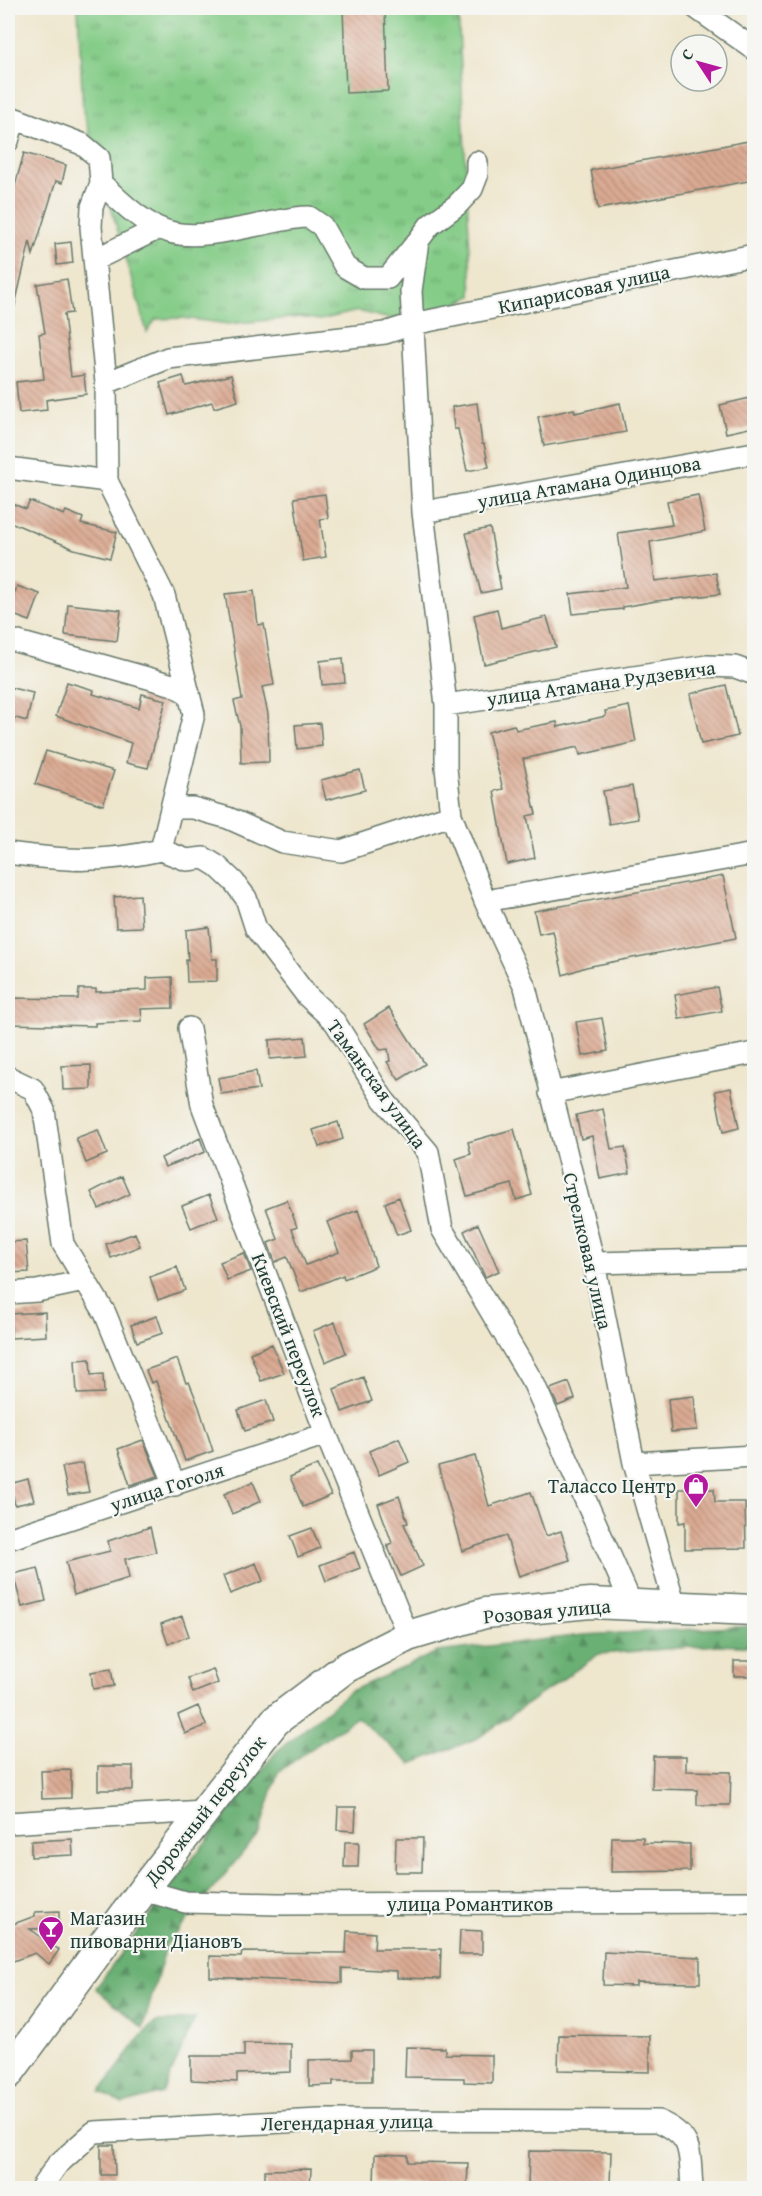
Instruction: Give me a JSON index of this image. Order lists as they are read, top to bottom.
{
  "streets": {
    "main road": ["Розовая улица", "Дорожный переулок"],
    "street": [
      "Кипарисовая улица",
      "улица Атамана Одинцова",
      "улица Атамана Рудзевича",
      "Таманская улица",
      "Стрелковая улица",
      "Киевский переулок",
      "улица Гоголя",
      "улица Романтиков",
      "Легендарная улица"
    ]
  },
  "crossings": [
    ["Кипарисовая улица", "Стрелковая улица"],
    ["улица Атамана Одинцова", "Стрелковая улица"],
    ["улица Атамана Рудзевича", "Стрелковая улица"],
    ["Таманская улица", "Розовая улица"],
    ["Стрелковая улица", "Розовая улица"],
    ["Киевский переулок", "улица Гоголя"],
    ["Киевский переулок", "Розовая улица"],
    ["Розовая улица", "Дорожный переулок"],
    ["Дорожный переулок", "улица Романтиков"]
  ],
  "places": {
    "shop": ["Талассо Центр"],
    "bar": ["Магазин пивоварни Дiановъ"]
  },
  "north": "top left"
}
